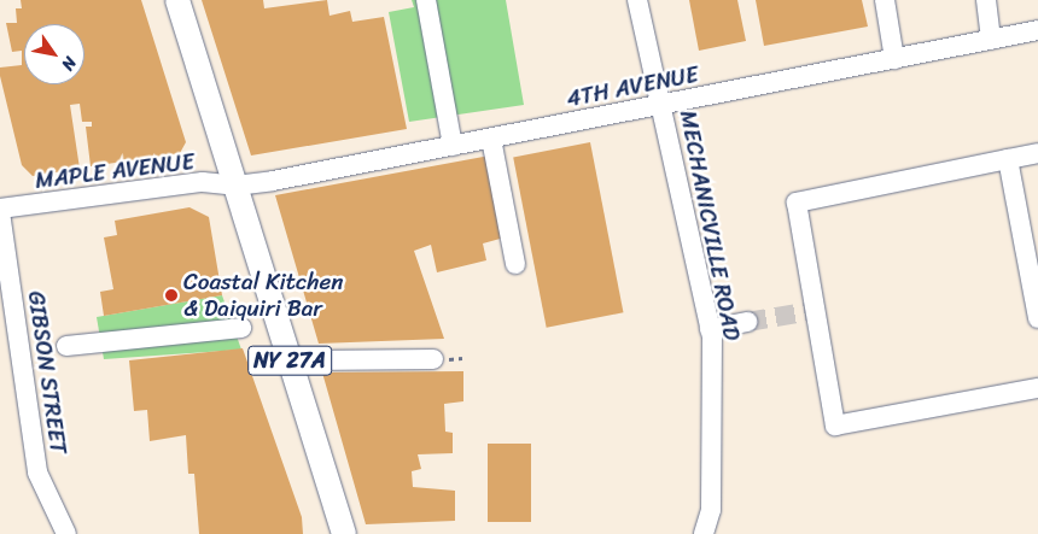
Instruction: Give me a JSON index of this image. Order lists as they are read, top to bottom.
{
  "streets": {
    "main road": ["NY 27A"],
    "street": [
      "4TH AVENUE",
      "MAPLE AVENUE",
      "MECHANICVILLE ROAD",
      "GIBSON STREET"
    ]
  },
  "crossings": [
    ["4TH AVENUE", "MAPLE AVENUE"],
    ["4TH AVENUE", "MECHANICVILLE ROAD"],
    ["4TH AVENUE", "NY 27A"],
    ["MAPLE AVENUE", "NY 27A"],
    ["MAPLE AVENUE", "GIBSON STREET"]
  ],
  "places": ["Coastal Kitchen & Daiquiri Bar"],
  "north": "bottom right"
}
